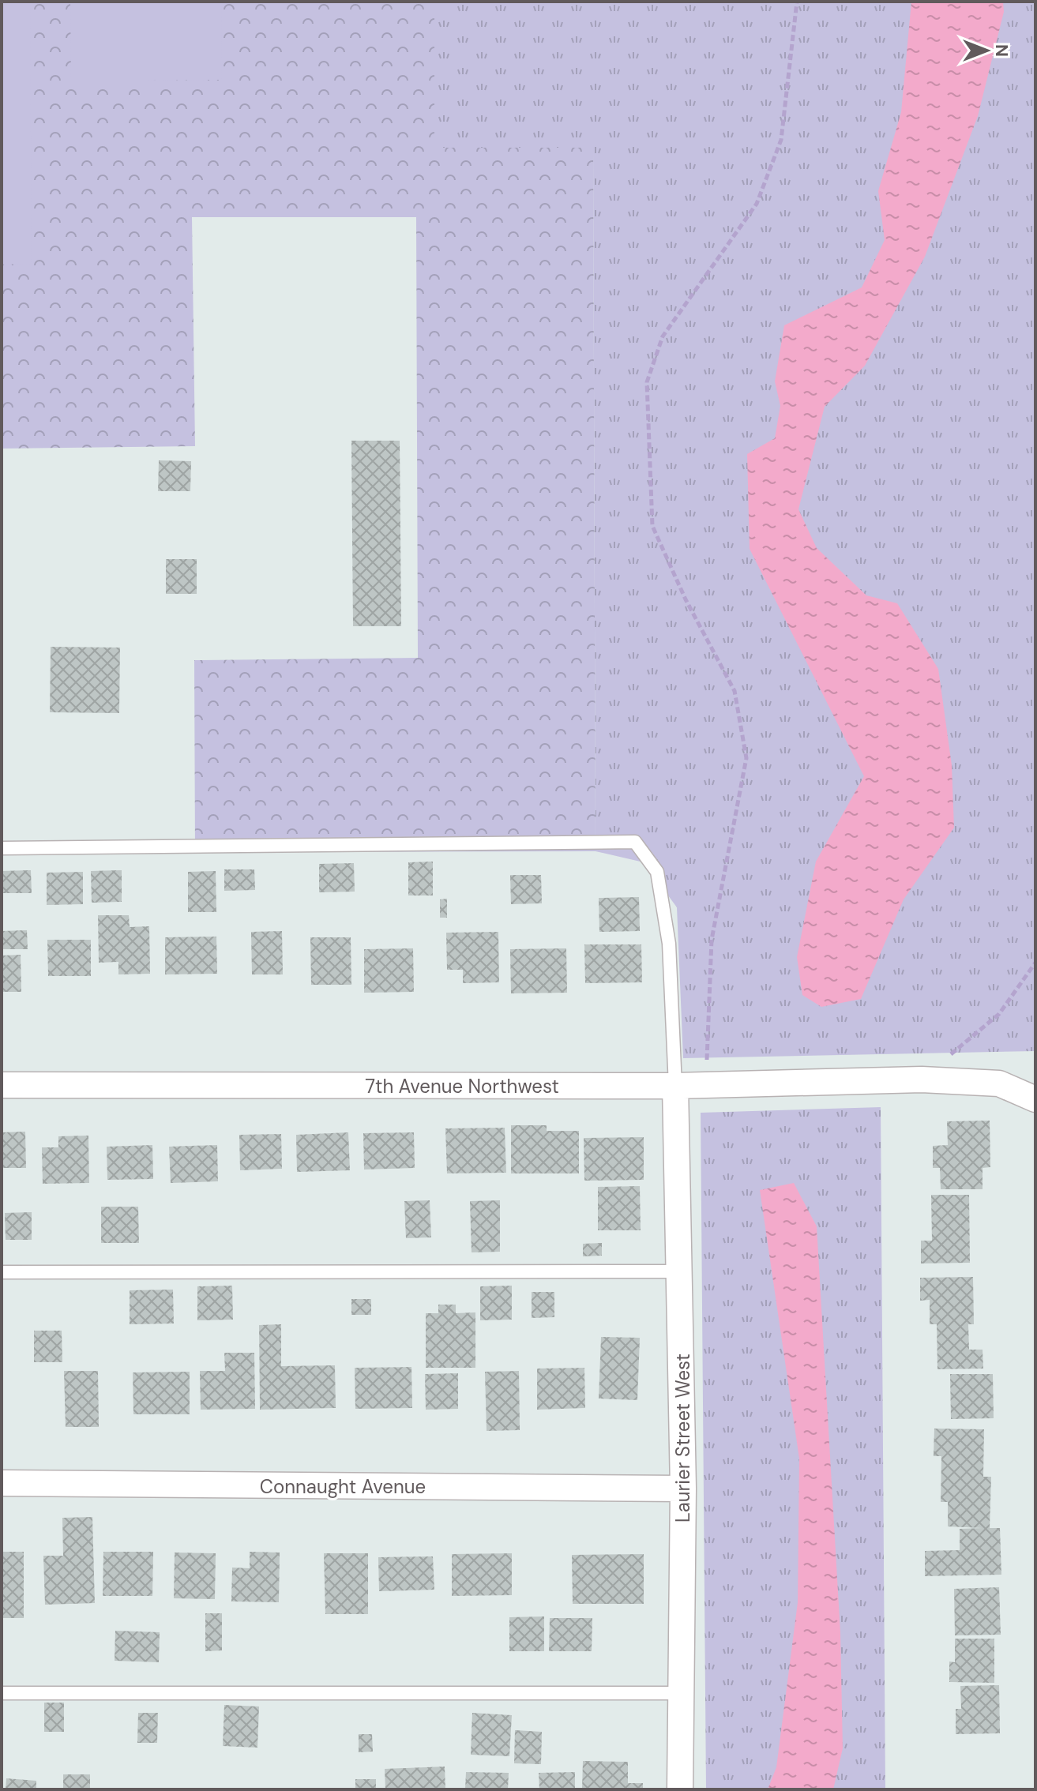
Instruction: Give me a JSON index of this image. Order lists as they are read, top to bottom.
{
  "streets": {
    "street": ["7th Avenue Northwest", "Laurier Street West", "Connaught Avenue"]
  },
  "crossings": [
    ["7th Avenue Northwest", "Laurier Street West"],
    ["Laurier Street West", "Connaught Avenue"]
  ],
  "north": "right"
}
